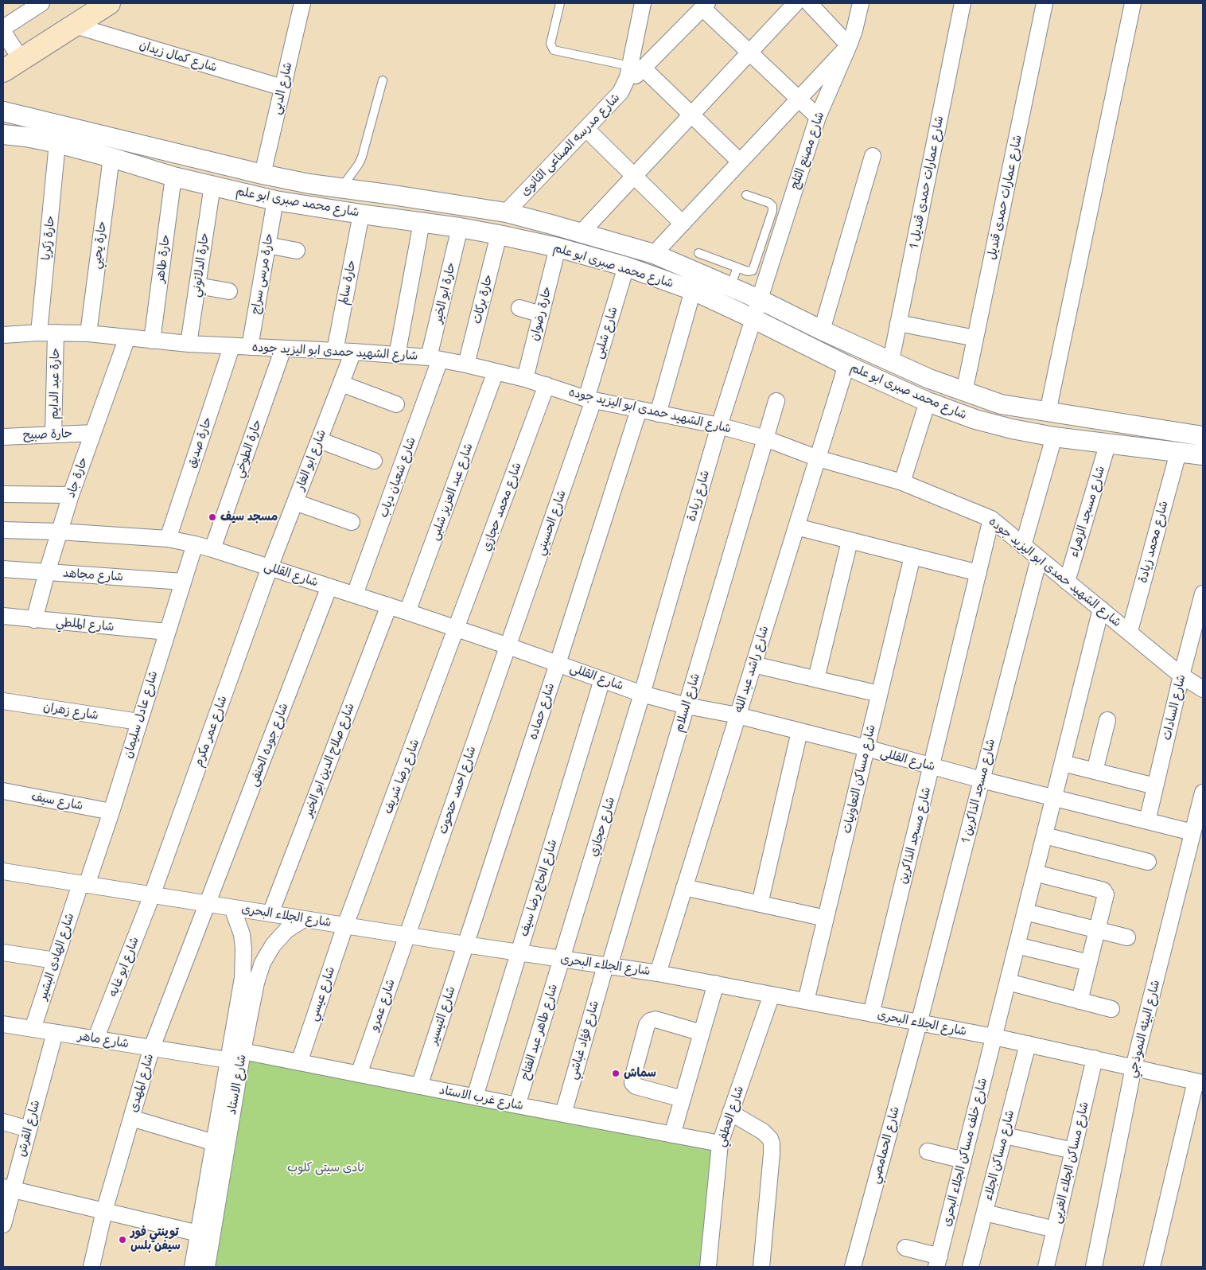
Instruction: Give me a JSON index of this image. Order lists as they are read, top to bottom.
{
  "streets": {
    "street": [
      "شارع كمال زيدان",
      "شارع الدبى",
      "شارع مدرسه الصناعى الثانوى",
      "شارع مصنع الثلج",
      "شارع عمارات حمدى قنديل 1",
      "شارع عمارات حمدى قنديل",
      "شارع محمد صبرى ابو علم",
      "حارة زكريا",
      "حارة يحيي",
      "حارة طاهر",
      "حارة الدلاتوني",
      "حارة مرسى سراج",
      "حارة سالم",
      "حارة ابو الخير",
      "حارة بركات",
      "حارة رضوان",
      "شارع شلبى",
      "شارع الشهيد حمدى ابو اليزيد جوده",
      "حارة عبد الدايم",
      "حارة صبيح",
      "حارة صديق",
      "حارة الطوخي",
      "شارع ابو الغار",
      "حارة جاد",
      "شارع شعبان دياب",
      "شارع عبد العزيز شلبى",
      "شارع زيادة",
      "شارع محمد حجازي",
      "شارع مسجد الزهراء",
      "شارع الحسيني",
      "شارع محمد زيادة",
      "شارع القللى",
      "شارع مجاهد",
      "شارع الملطي",
      "شارع راشد عبد الله",
      "شارع السلام",
      "شارع السادات",
      "شارع زهران",
      "شارع حماده",
      "شارع عادل سليمان",
      "شارع عمر مكرم",
      "شارع جوده الحنفى",
      "شارع صلاح الدين ابو الخير",
      "شارع رضا شريف",
      "شارع مساكن التعاونيات",
      "شارع احمد حتحوت",
      "شارع مسجد الذاكرين 1",
      "شارع سيف",
      "شارع حجازي",
      "شارع مسجد الذاكرين",
      "شارع الحاج رضا سيف",
      "شارع الجلاء البحرى",
      "شارع الهادى البشير",
      "شارع ابو غابه",
      "شارع عيسي",
      "شارع عمرو",
      "شارع التيسير",
      "شارع البيئه النموذجي",
      "شارع طاهر عبد الفتاح",
      "شارع ماهر",
      "شارع فؤاد غباشي",
      "شارع المهدى",
      "شارع الاستاد",
      "شارع غرب الاستاد",
      "شارع العطفي",
      "شارع القرش",
      "شارع الحمامصي",
      "شارع خلف مساكن الجلاء البحرى",
      "شارع مساكن الجلاء",
      "شارع مساكن الجلاء الغربى"
    ]
  },
  "crossings": [
    ["شارع كمال زيدان", "شارع الدبى"],
    ["شارع الدبى", "شارع محمد صبرى ابو علم"],
    ["شارع مدرسه الصناعى الثانوى", "شارع محمد صبرى ابو علم"],
    ["شارع مصنع الثلج", "شارع محمد صبرى ابو علم"],
    ["شارع مصنع الثلج", "شارع زيادة"],
    ["شارع عمارات حمدى قنديل 1", "شارع محمد صبرى ابو علم"],
    ["شارع عمارات حمدى قنديل", "شارع محمد صبرى ابو علم"],
    ["شارع محمد صبرى ابو علم", "حارة زكريا"],
    ["شارع محمد صبرى ابو علم", "حارة يحيي"],
    ["شارع محمد صبرى ابو علم", "حارة طاهر"],
    ["شارع محمد صبرى ابو علم", "حارة الدلاتوني"],
    ["شارع محمد صبرى ابو علم", "حارة مرسى سراج"],
    ["شارع محمد صبرى ابو علم", "حارة سالم"],
    ["شارع محمد صبرى ابو علم", "حارة ابو الخير"],
    ["شارع محمد صبرى ابو علم", "حارة بركات"],
    ["شارع محمد صبرى ابو علم", "حارة رضوان"],
    ["شارع محمد صبرى ابو علم", "شارع شلبى"],
    ["شارع محمد صبرى ابو علم", "شارع زيادة"],
    ["شارع محمد صبرى ابو علم", "شارع مسجد الزهراء"],
    ["شارع محمد صبرى ابو علم", "شارع محمد زيادة"],
    ["شارع محمد صبرى ابو علم", "شارع راشد عبد الله"],
    ["حارة زكريا", "شارع الشهيد حمدى ابو اليزيد جوده"],
    ["حارة يحيي", "شارع الشهيد حمدى ابو اليزيد جوده"],
    ["حارة طاهر", "شارع الشهيد حمدى ابو اليزيد جوده"],
    ["حارة الدلاتوني", "شارع الشهيد حمدى ابو اليزيد جوده"],
    ["حارة مرسى سراج", "شارع الشهيد حمدى ابو اليزيد جوده"],
    ["حارة سالم", "شارع الشهيد حمدى ابو اليزيد جوده"],
    ["حارة ابو الخير", "شارع الشهيد حمدى ابو اليزيد جوده"],
    ["حارة ابو الخير", "شارع شعبان دياب"],
    ["حارة بركات", "شارع الشهيد حمدى ابو اليزيد جوده"],
    ["حارة رضوان", "شارع الشهيد حمدى ابو اليزيد جوده"],
    ["شارع شلبى", "شارع الشهيد حمدى ابو اليزيد جوده"],
    ["شارع شلبى", "شارع الحسيني"],
    ["شارع الشهيد حمدى ابو اليزيد جوده", "حارة عبد الدايم"],
    ["شارع الشهيد حمدى ابو اليزيد جوده", "حارة صديق"],
    ["شارع الشهيد حمدى ابو اليزيد جوده", "حارة الطوخي"],
    ["شارع الشهيد حمدى ابو اليزيد جوده", "شارع ابو الغار"],
    ["شارع الشهيد حمدى ابو اليزيد جوده", "حارة جاد"],
    ["شارع الشهيد حمدى ابو اليزيد جوده", "شارع شعبان دياب"],
    ["شارع الشهيد حمدى ابو اليزيد جوده", "شارع عبد العزيز شلبى"],
    ["شارع الشهيد حمدى ابو اليزيد جوده", "شارع زيادة"],
    ["شارع الشهيد حمدى ابو اليزيد جوده", "شارع محمد حجازي"],
    ["شارع الشهيد حمدى ابو اليزيد جوده", "شارع مسجد الزهراء"],
    ["شارع الشهيد حمدى ابو اليزيد جوده", "شارع الحسيني"],
    ["شارع الشهيد حمدى ابو اليزيد جوده", "شارع محمد زيادة"],
    ["شارع الشهيد حمدى ابو اليزيد جوده", "شارع راشد عبد الله"],
    ["شارع الشهيد حمدى ابو اليزيد جوده", "شارع السلام"],
    ["شارع الشهيد حمدى ابو اليزيد جوده", "شارع السادات"],
    ["شارع الشهيد حمدى ابو اليزيد جوده", "شارع حماده"],
    ["شارع الشهيد حمدى ابو اليزيد جوده", "شارع مسجد الذاكرين 1"],
    ["شارع الشهيد حمدى ابو اليزيد جوده", "شارع مسجد الذاكرين"],
    ["شارع الشهيد حمدى ابو اليزيد جوده", "شارع خلف مساكن الجلاء البحرى"],
    ["حارة عبد الدايم", "حارة صبيح"],
    ["حارة صبيح", "حارة جاد"],
    ["حارة صديق", "شارع القللى"],
    ["حارة الطوخي", "شارع القللى"],
    ["شارع ابو الغار", "شارع القللى"],
    ["شارع ابو الغار", "شارع عمر مكرم"],
    ["حارة جاد", "شارع القللى"],
    ["حارة جاد", "شارع مجاهد"],
    ["حارة جاد", "شارع الملطي"],
    ["شارع شعبان دياب", "شارع القللى"],
    ["شارع عبد العزيز شلبى", "شارع القللى"],
    ["شارع زيادة", "شارع القللى"],
    ["شارع زيادة", "شارع حجازي"],
    ["شارع محمد حجازي", "شارع القللى"],
    ["شارع محمد حجازي", "شارع رضا شريف"],
    ["شارع الحسيني", "شارع القللى"],
    ["شارع الحسيني", "شارع احمد حتحوت"],
    ["شارع القللى", "شارع راشد عبد الله"],
    ["شارع القللى", "شارع السلام"],
    ["شارع القللى", "شارع السادات"],
    ["شارع القللى", "شارع حماده"],
    ["شارع القللى", "شارع عادل سليمان"],
    ["شارع القللى", "شارع عمر مكرم"],
    ["شارع القللى", "شارع جوده الحنفى"],
    ["شارع القللى", "شارع صلاح الدين ابو الخير"],
    ["شارع القللى", "شارع رضا شريف"],
    ["شارع القللى", "شارع مساكن التعاونيات"],
    ["شارع القللى", "شارع احمد حتحوت"],
    ["شارع القللى", "شارع مسجد الذاكرين 1"],
    ["شارع القللى", "شارع حجازي"],
    ["شارع القللى", "شارع مسجد الذاكرين"],
    ["شارع القللى", "شارع الحاج رضا سيف"],
    ["شارع القللى", "شارع البيئه النموذجي"],
    ["شارع القللى", "شارع خلف مساكن الجلاء البحرى"],
    ["شارع مجاهد", "شارع عادل سليمان"],
    ["شارع الملطي", "شارع عادل سليمان"],
    ["شارع راشد عبد الله", "شارع الجلاء البحرى"],
    ["شارع السلام", "شارع الجلاء البحرى"],
    ["شارع السلام", "شارع فؤاد غباشي"],
    ["شارع زهران", "شارع عادل سليمان"],
    ["شارع حماده", "شارع الجلاء البحرى"],
    ["شارع حماده", "شارع التيسير"],
    ["شارع عادل سليمان", "شارع سيف"],
    ["شارع عادل سليمان", "شارع الجلاء البحرى"],
    ["شارع عادل سليمان", "شارع الهادى البشير"],
    ["شارع عمر مكرم", "شارع الجلاء البحرى"],
    ["شارع عمر مكرم", "شارع ابو غابه"],
    ["شارع جوده الحنفى", "شارع الجلاء البحرى"],
    ["شارع جوده الحنفى", "شارع المهدى"],
    ["شارع صلاح الدين ابو الخير", "شارع الجلاء البحرى"],
    ["شارع رضا شريف", "شارع الجلاء البحرى"],
    ["شارع رضا شريف", "شارع عيسي"],
    ["شارع مساكن التعاونيات", "شارع الجلاء البحرى"],
    ["شارع احمد حتحوت", "شارع الجلاء البحرى"],
    ["شارع احمد حتحوت", "شارع عمرو"],
    ["شارع مسجد الذاكرين 1", "شارع الجلاء البحرى"],
    ["شارع مسجد الذاكرين 1", "شارع الحمامصي"],
    ["شارع حجازي", "شارع الجلاء البحرى"],
    ["شارع حجازي", "شارع طاهر عبد الفتاح"],
    ["شارع مسجد الذاكرين", "شارع الجلاء البحرى"],
    ["شارع الحاج رضا سيف", "شارع الجلاء البحرى"],
    ["شارع الحاج رضا سيف", "شارع غرب الاستاد"],
    ["شارع الجلاء البحرى", "شارع الهادى البشير"],
    ["شارع الجلاء البحرى", "شارع ابو غابه"],
    ["شارع الجلاء البحرى", "شارع عيسي"],
    ["شارع الجلاء البحرى", "شارع عمرو"],
    ["شارع الجلاء البحرى", "شارع التيسير"],
    ["شارع الجلاء البحرى", "شارع البيئه النموذجي"],
    ["شارع الجلاء البحرى", "شارع طاهر عبد الفتاح"],
    ["شارع الجلاء البحرى", "شارع فؤاد غباشي"],
    ["شارع الجلاء البحرى", "شارع المهدى"],
    ["شارع الجلاء البحرى", "شارع الاستاد"],
    ["شارع الجلاء البحرى", "شارع العطفي"],
    ["شارع الجلاء البحرى", "شارع الحمامصي"],
    ["شارع الجلاء البحرى", "شارع خلف مساكن الجلاء البحرى"],
    ["شارع الجلاء البحرى", "شارع مساكن الجلاء"],
    ["شارع الجلاء البحرى", "شارع مساكن الجلاء الغربى"],
    ["شارع الهادى البشير", "شارع ماهر"],
    ["شارع ابو غابه", "شارع ماهر"],
    ["شارع عيسي", "شارع غرب الاستاد"],
    ["شارع عمرو", "شارع غرب الاستاد"],
    ["شارع التيسير", "شارع غرب الاستاد"],
    ["شارع طاهر عبد الفتاح", "شارع غرب الاستاد"],
    ["شارع ماهر", "شارع المهدى"],
    ["شارع ماهر", "شارع الاستاد"],
    ["شارع ماهر", "شارع القرش"],
    ["شارع فؤاد غباشي", "شارع غرب الاستاد"],
    ["شارع الاستاد", "شارع غرب الاستاد"],
    ["شارع غرب الاستاد", "شارع العطفي"]
  ],
  "parks": ["نادى سيتى كلوب"],
  "places": ["مسجد سيف", "سماش", "توينتي فور سيفن بلس"]
}
